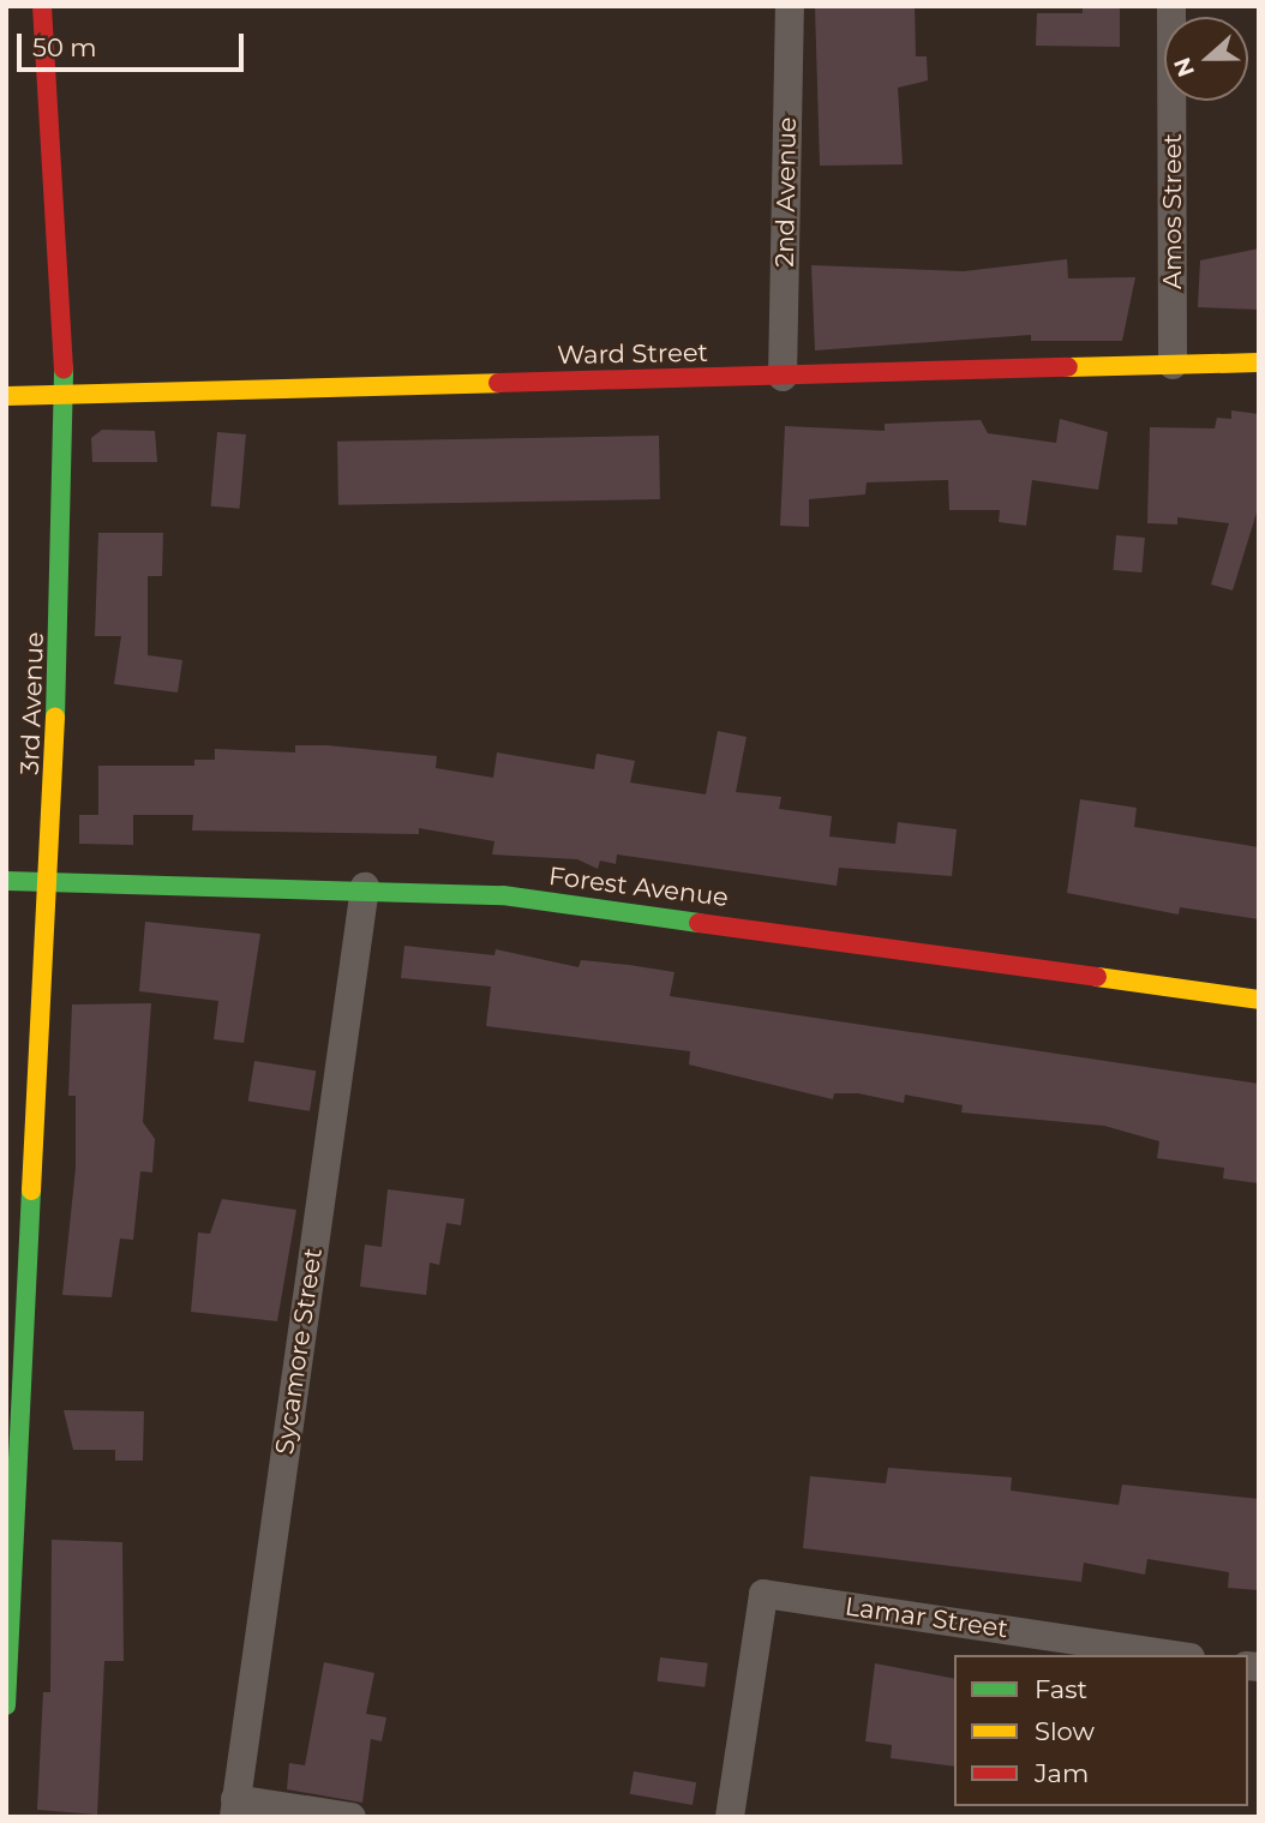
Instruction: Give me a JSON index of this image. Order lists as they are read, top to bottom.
{
  "streets": {
    "street": [
      "2nd Avenue",
      "Amos Street",
      "Ward Street",
      "3rd Avenue",
      "Forest Avenue",
      "Sycamore Street",
      "Lamar Street"
    ]
  },
  "crossings": [
    ["2nd Avenue", "Ward Street"],
    ["Amos Street", "Ward Street"],
    ["Ward Street", "3rd Avenue"],
    ["3rd Avenue", "Forest Avenue"],
    ["Forest Avenue", "Sycamore Street"]
  ],
  "legend": ["Fast", "Slow", "Jam"],
  "scale_bar": "50 m",
  "north": "left"
}
